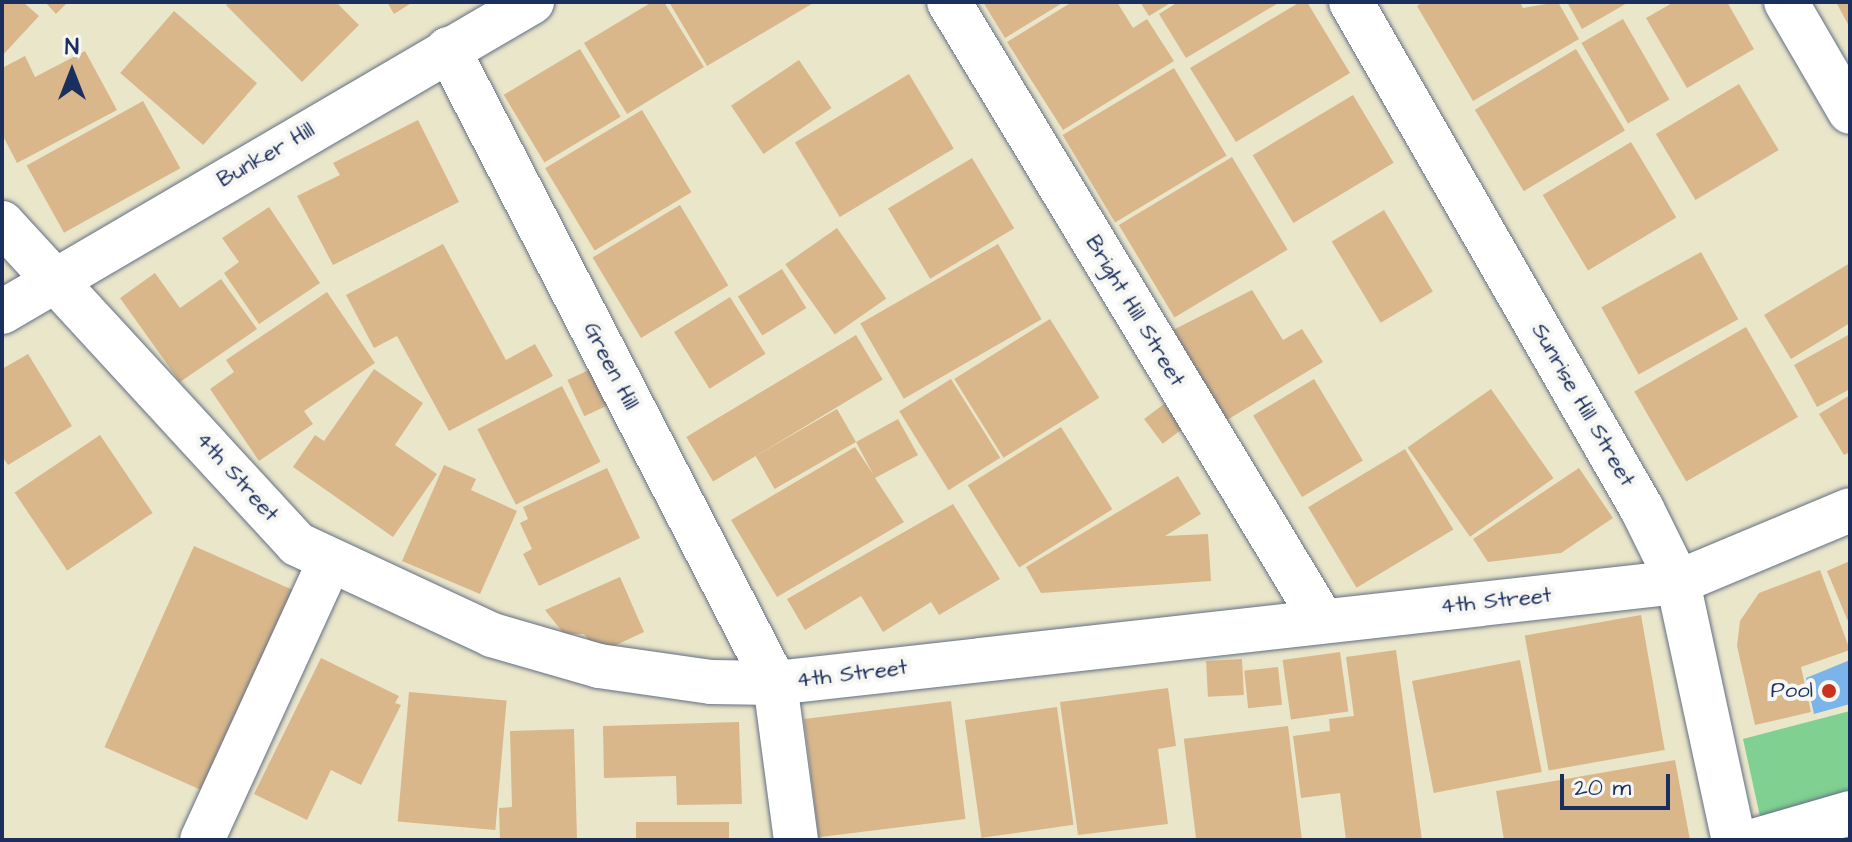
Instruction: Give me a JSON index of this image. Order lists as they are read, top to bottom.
{
  "streets": {
    "street": [
      "Bunker Hill",
      "Bright Hill Street",
      "Green Hill",
      "Sunrise Hill Street",
      "4th Street"
    ]
  },
  "crossings": [
    ["Bunker Hill", "Green Hill"],
    ["Bunker Hill", "4th Street"],
    ["Bright Hill Street", "4th Street"],
    ["Green Hill", "4th Street"],
    ["Sunrise Hill Street", "4th Street"]
  ],
  "places": ["Pool"],
  "scale_bar": "20 m",
  "north": "top"
}
